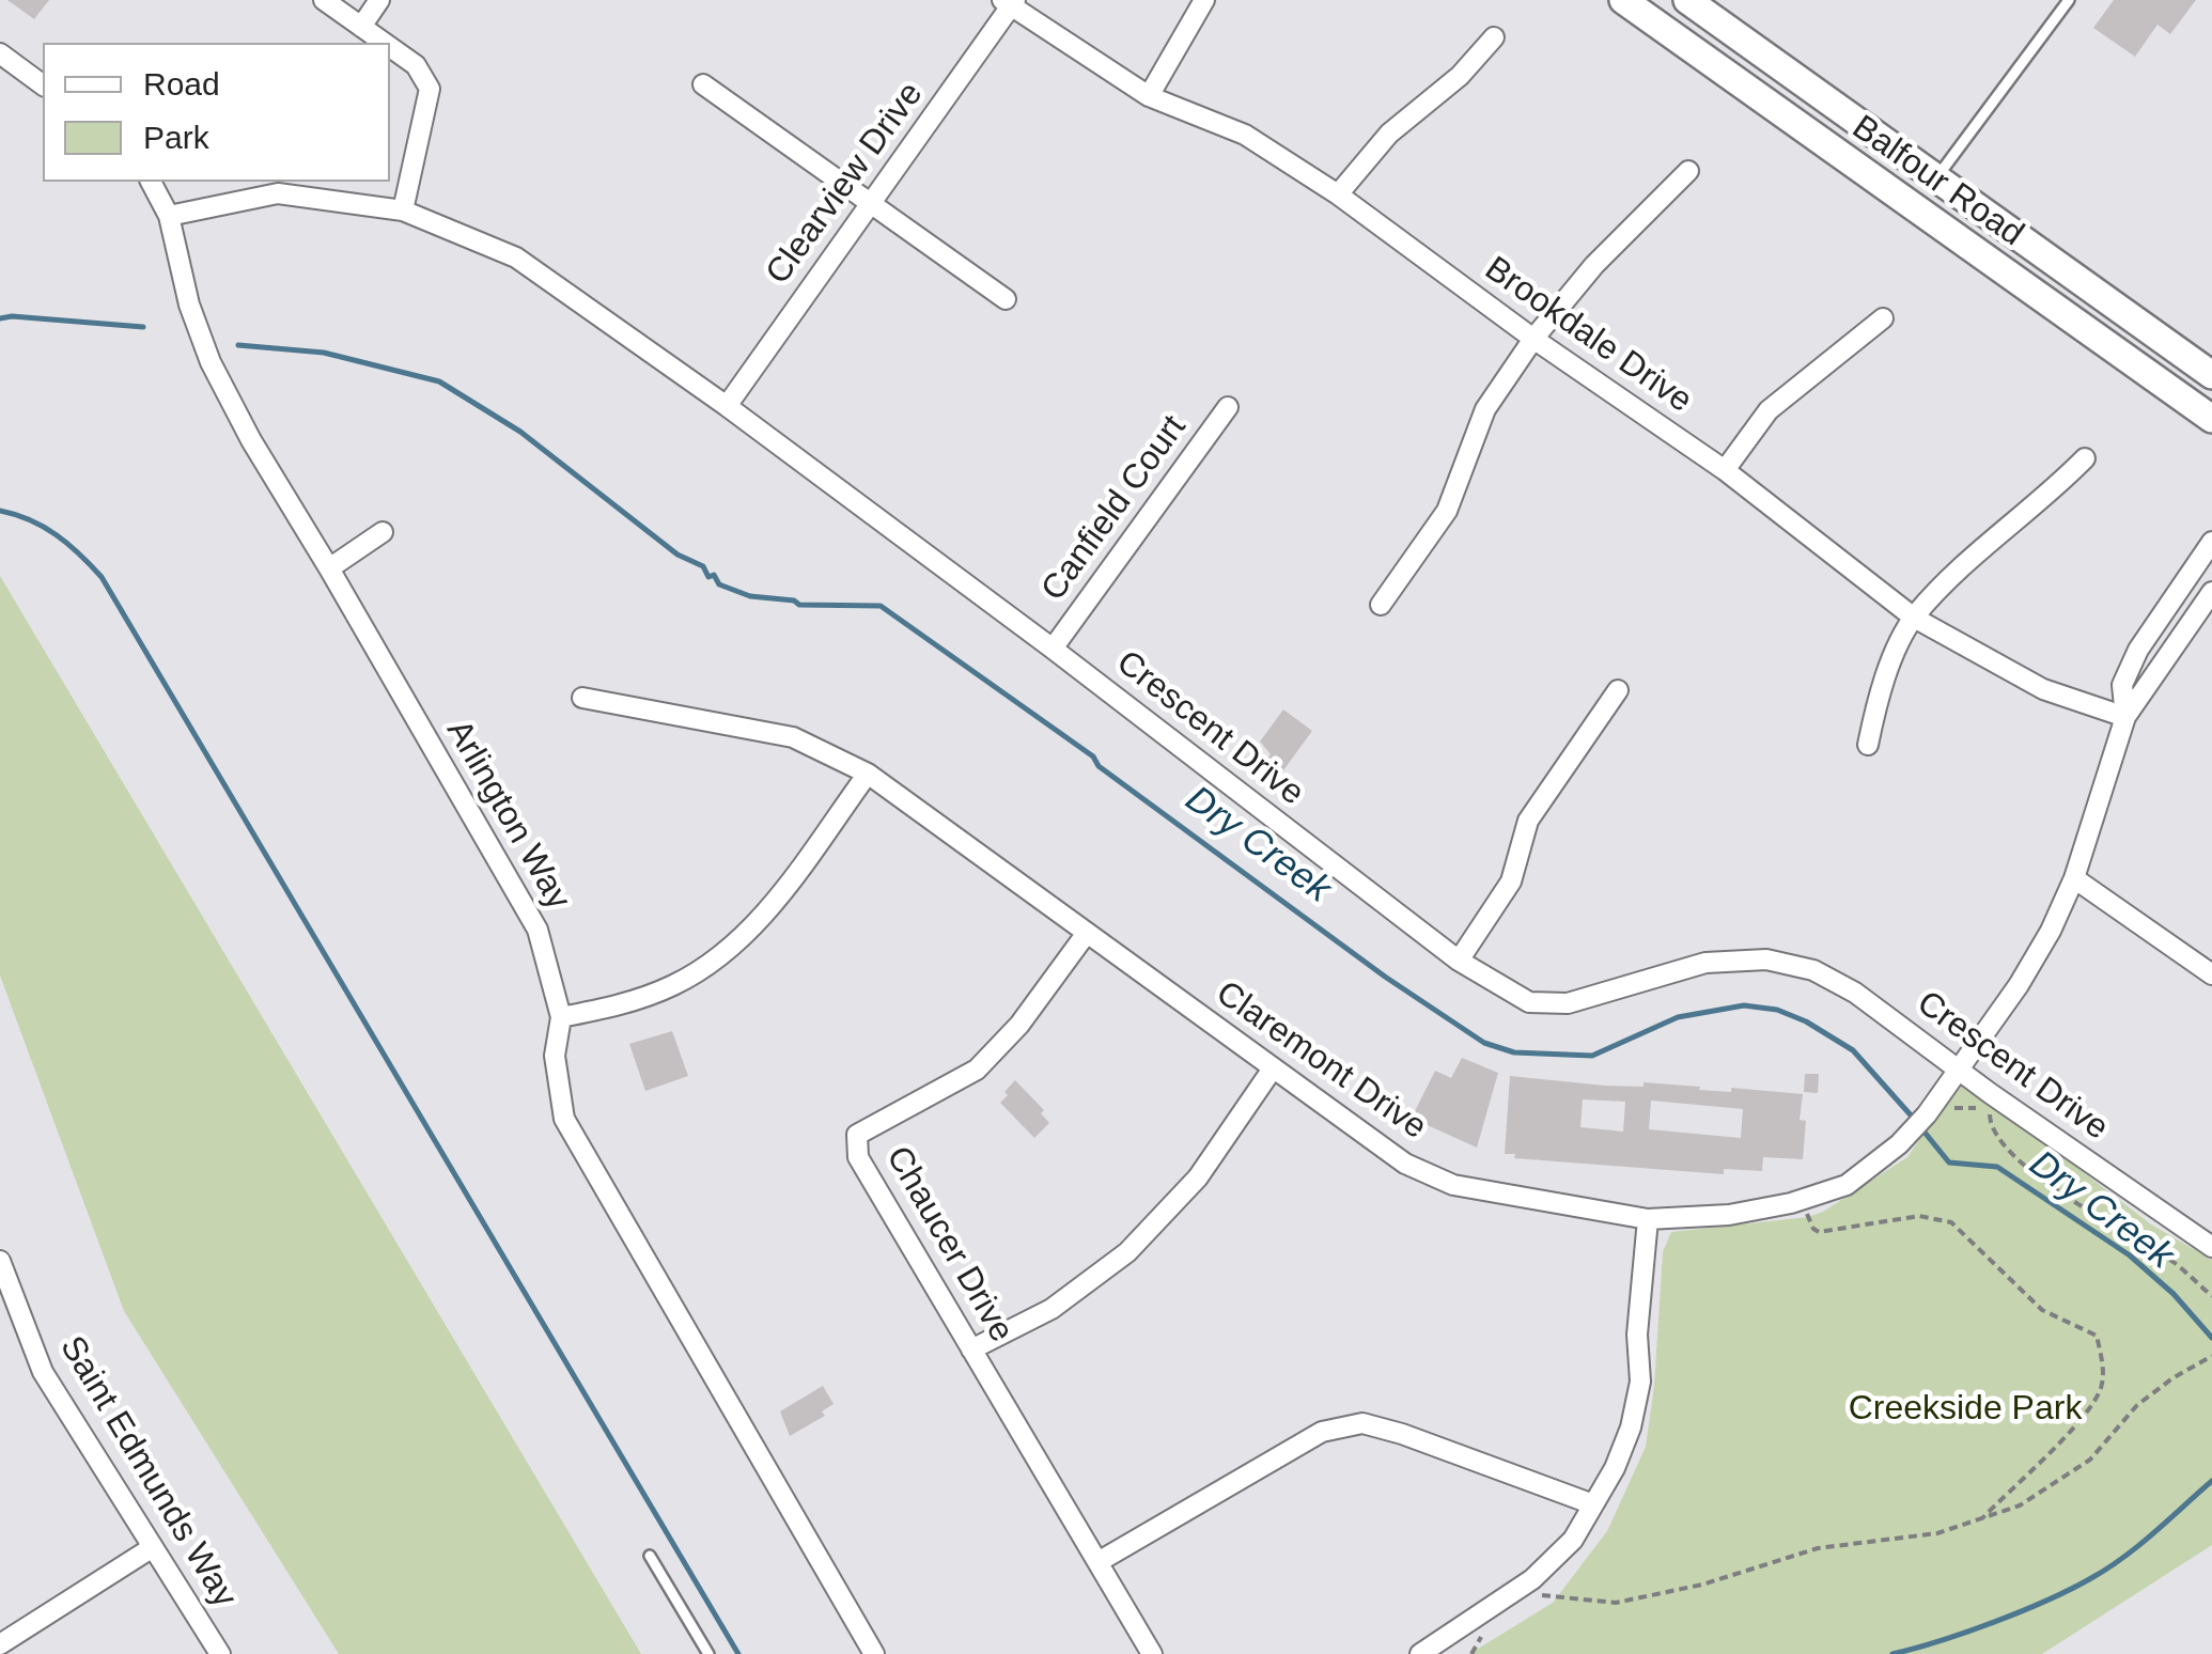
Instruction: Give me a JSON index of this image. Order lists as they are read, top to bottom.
{
  "streets": {
    "main road": ["Balfour Road"],
    "street": [
      "Clearview Drive",
      "Brookdale Drive",
      "Canfield Court",
      "Crescent Drive",
      "Arlington Way",
      "Claremont Drive",
      "Chaucer Drive",
      "Saint Edmunds Way"
    ]
  },
  "crossings": [
    ["Clearview Drive", "Brookdale Drive"],
    ["Clearview Drive", "Crescent Drive"],
    ["Brookdale Drive", "Claremont Drive"],
    ["Canfield Court", "Crescent Drive"],
    ["Crescent Drive", "Arlington Way"],
    ["Crescent Drive", "Claremont Drive"],
    ["Claremont Drive", "Chaucer Drive"]
  ],
  "water": ["Dry Creek"],
  "parks": ["Creekside Park"],
  "legend": ["Road", "Park"]
}
